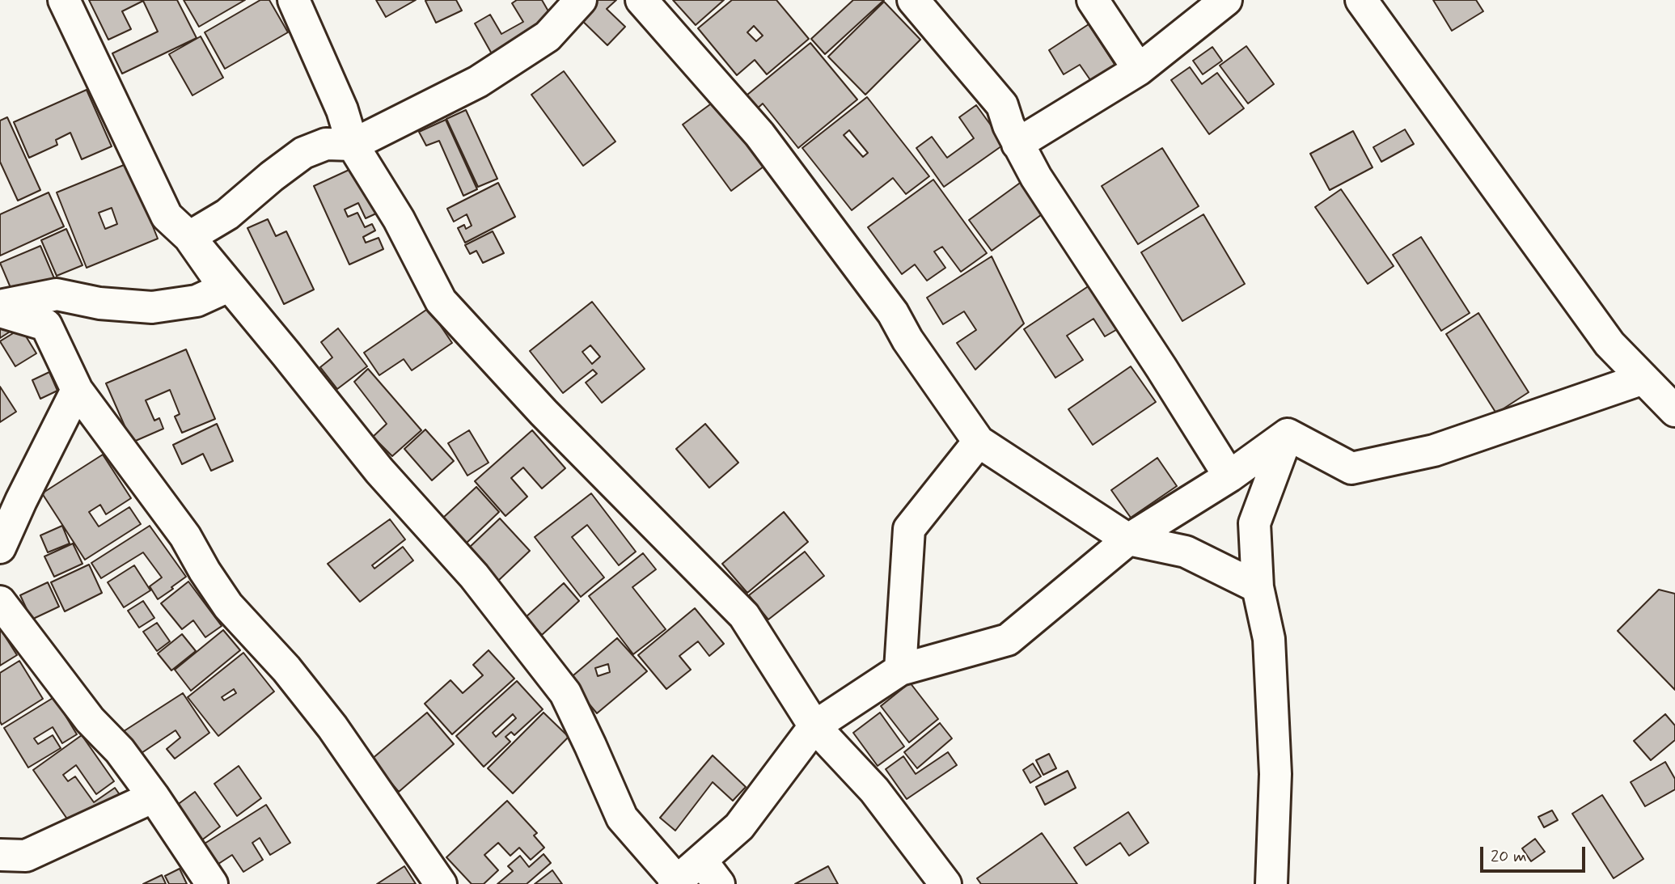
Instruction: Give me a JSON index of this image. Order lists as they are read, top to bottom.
{
  "scale_bar": "20 m"
}
